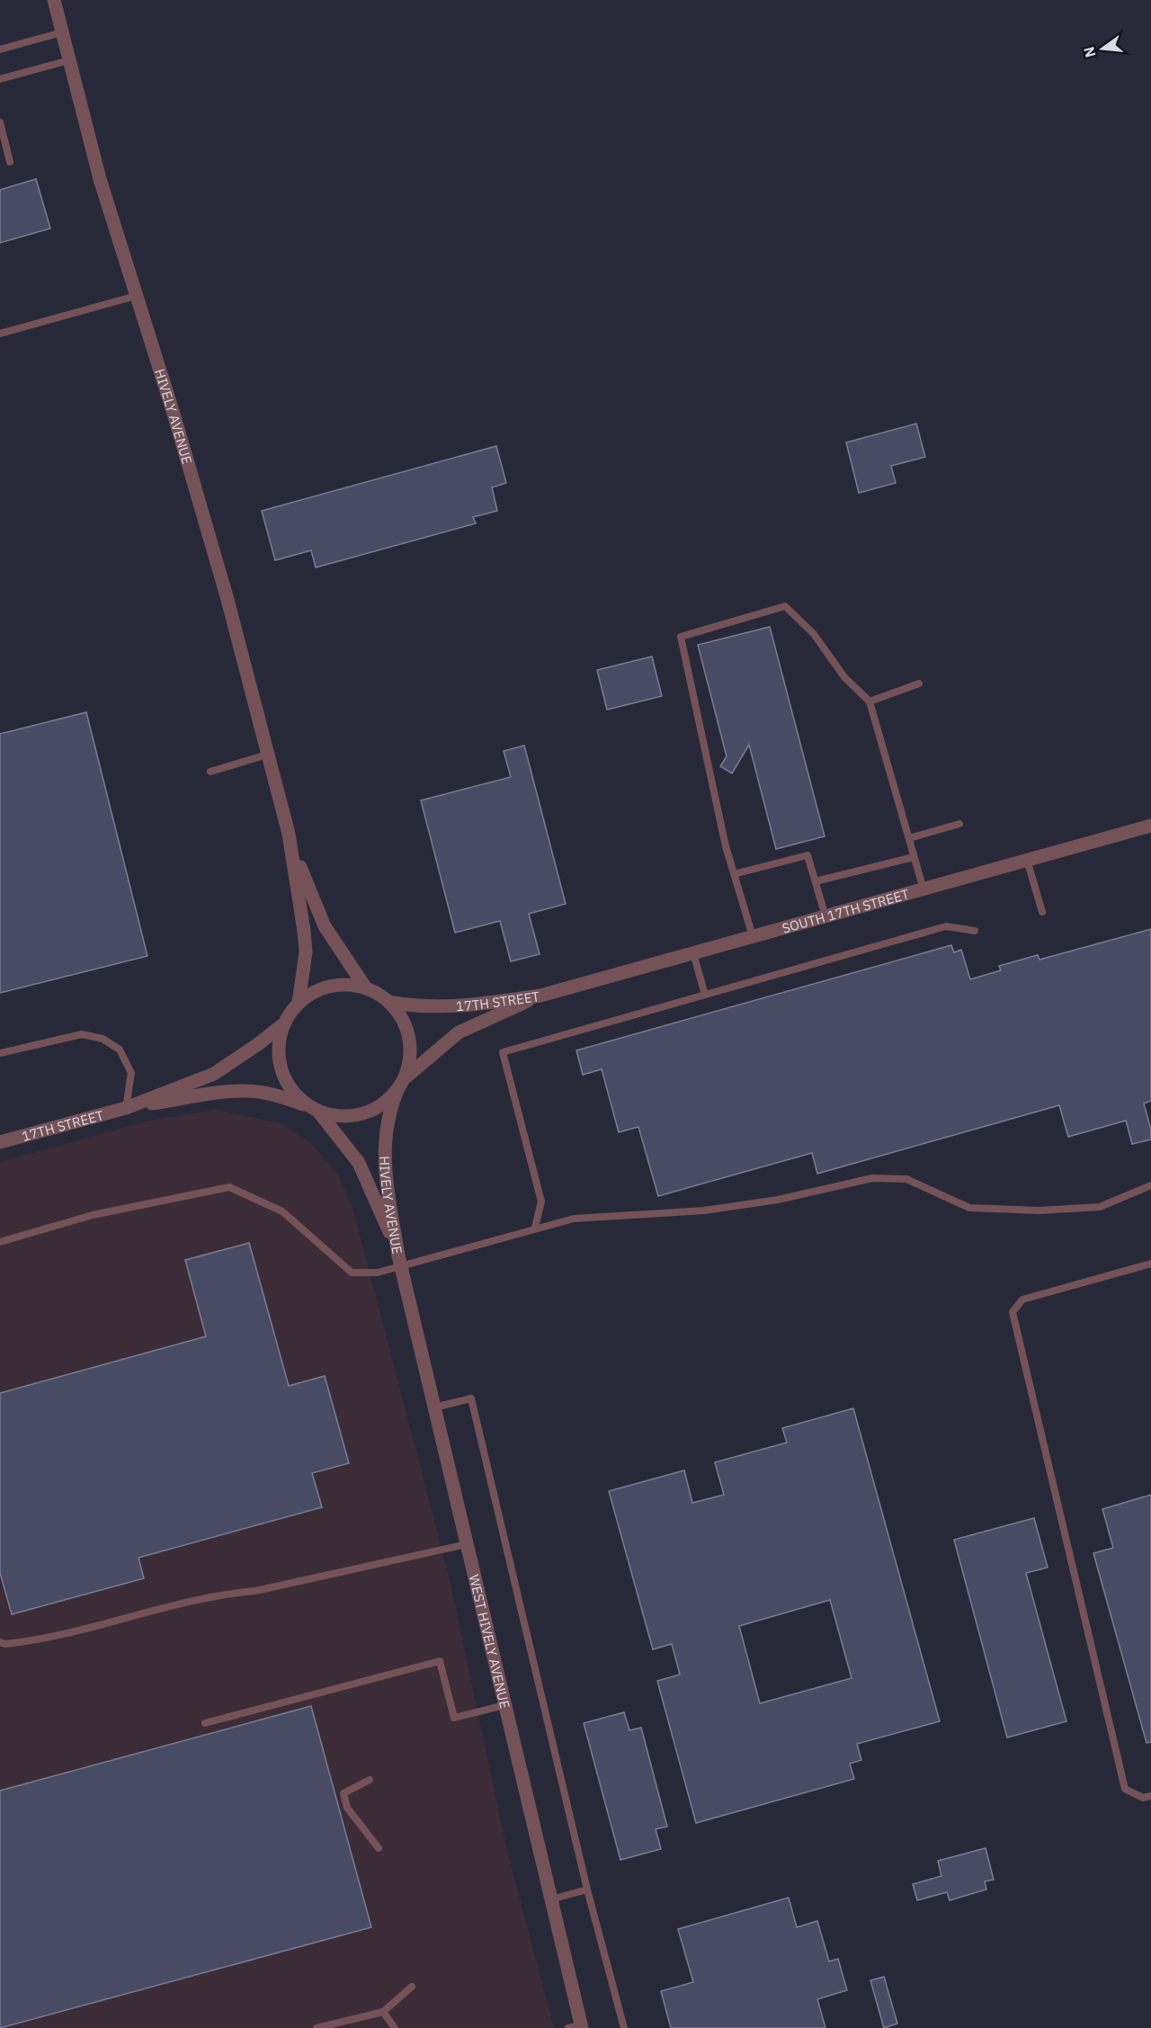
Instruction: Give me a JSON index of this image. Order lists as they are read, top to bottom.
{
  "streets": {
    "street": [
      "HIVELY AVENUE",
      "SOUTH 17TH STREET",
      "17TH STREET",
      "WEST HIVELY AVENUE"
    ]
  },
  "crossings": [
    ["HIVELY AVENUE", "17TH STREET"],
    ["HIVELY AVENUE", "WEST HIVELY AVENUE"],
    ["SOUTH 17TH STREET", "17TH STREET"]
  ],
  "north": "left"
}
